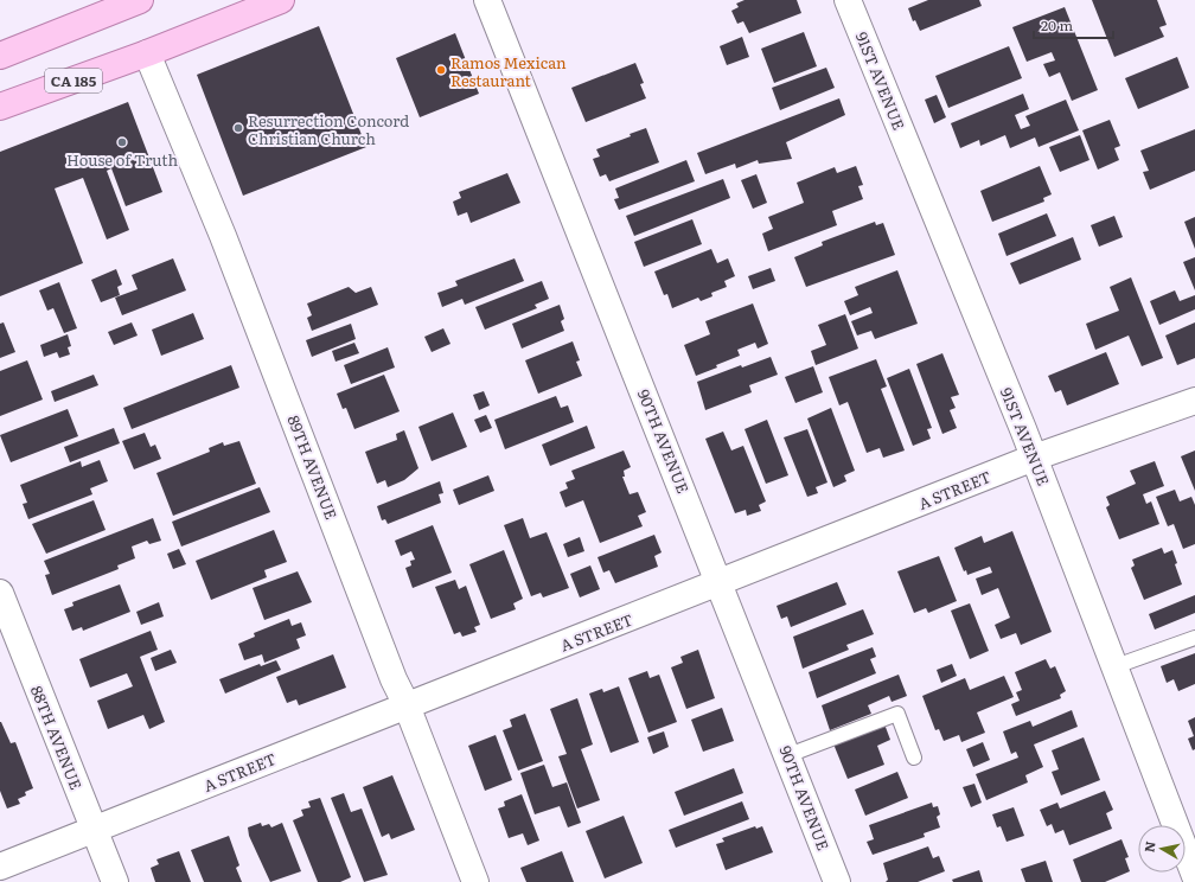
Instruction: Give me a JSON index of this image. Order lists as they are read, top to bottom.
{
  "streets": {
    "main road": ["CA 185"],
    "street": [
      "91ST AVENUE",
      "90TH AVENUE",
      "89TH AVENUE",
      "A STREET",
      "88TH AVENUE"
    ]
  },
  "crossings": [
    ["CA 185", "89TH AVENUE"],
    ["91ST AVENUE", "A STREET"],
    ["90TH AVENUE", "A STREET"],
    ["89TH AVENUE", "A STREET"],
    ["A STREET", "88TH AVENUE"]
  ],
  "places": ["Ramos Mexican Restaurant", "Resurrection Concord Christian Church", "House of Truth"],
  "scale_bar": "20 m",
  "north": "left"
}
